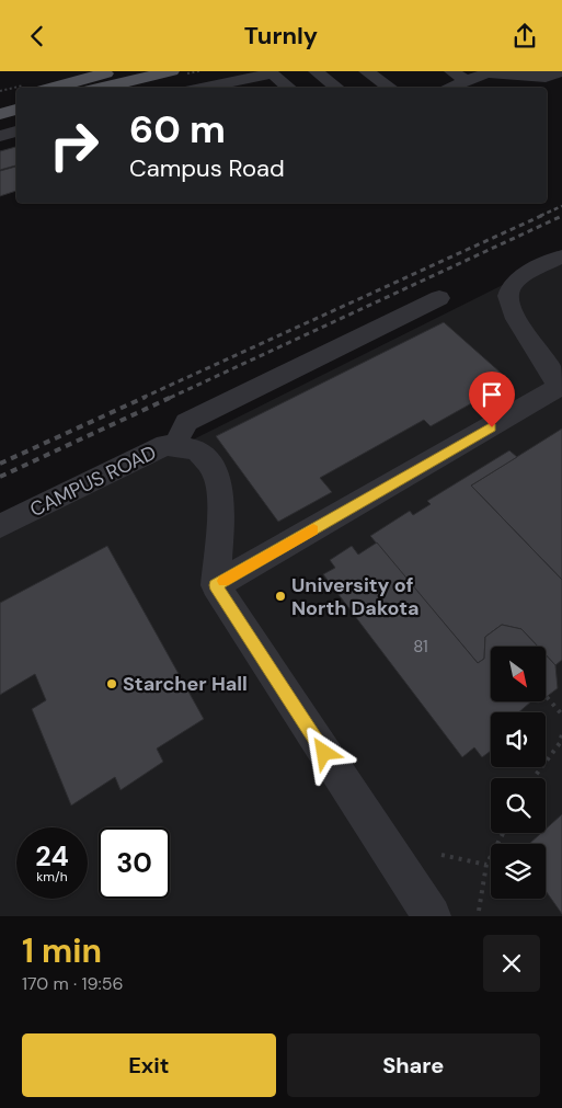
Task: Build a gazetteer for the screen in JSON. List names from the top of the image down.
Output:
{
  "streets": {
    "street": ["CAMPUS ROAD"]
  },
  "places": ["University of North Dakota", "Starcher Hall"],
  "house_numbers": ["81"],
  "north": "bottom right",
  "page": {
    "header": "Turnly",
    "turn": ["60 m", "Campus Road"],
    "speed": "24 km/h",
    "limit": "30",
    "heading": ["1 min", "170 m · 19:56"],
    "buttons": ["Exit", "Share"]
  }
}
